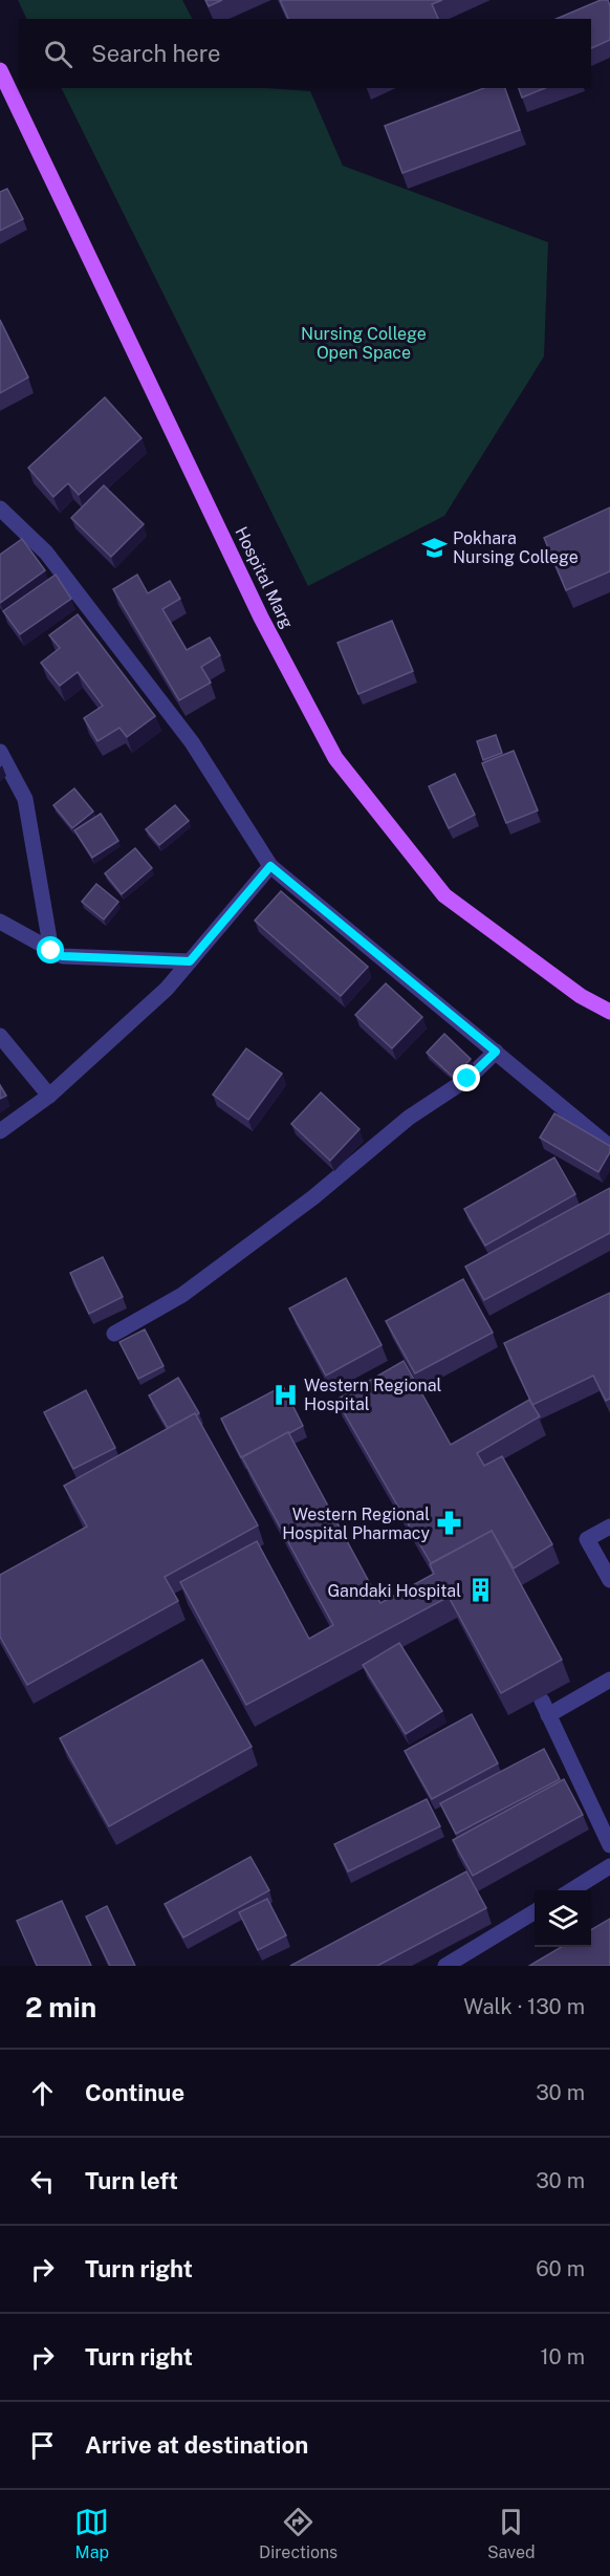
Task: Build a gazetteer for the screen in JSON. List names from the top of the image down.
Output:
{
  "streets": {
    "main road": ["Hospital Marg"]
  },
  "parks": ["Nursing College Open Space"],
  "places": {
    "school or university": ["Pokhara Nursing College"],
    "hospital": ["Western Regional Hospital"],
    "pharmacy": ["Western Regional Hospital Pharmacy"],
    "building": ["Gandaki Hospital"]
  },
  "page": {
    "search": "Search here",
    "heading": ["2 min", "Walk · 130 m"],
    "list": [
      ["Continue", "30 m"],
      ["Turn left", "30 m"],
      ["Turn right", "60 m"],
      ["Turn right", "10 m"],
      "Arrive at destination"
    ],
    "nav": ["Map", "Directions", "Saved"]
  }
}
